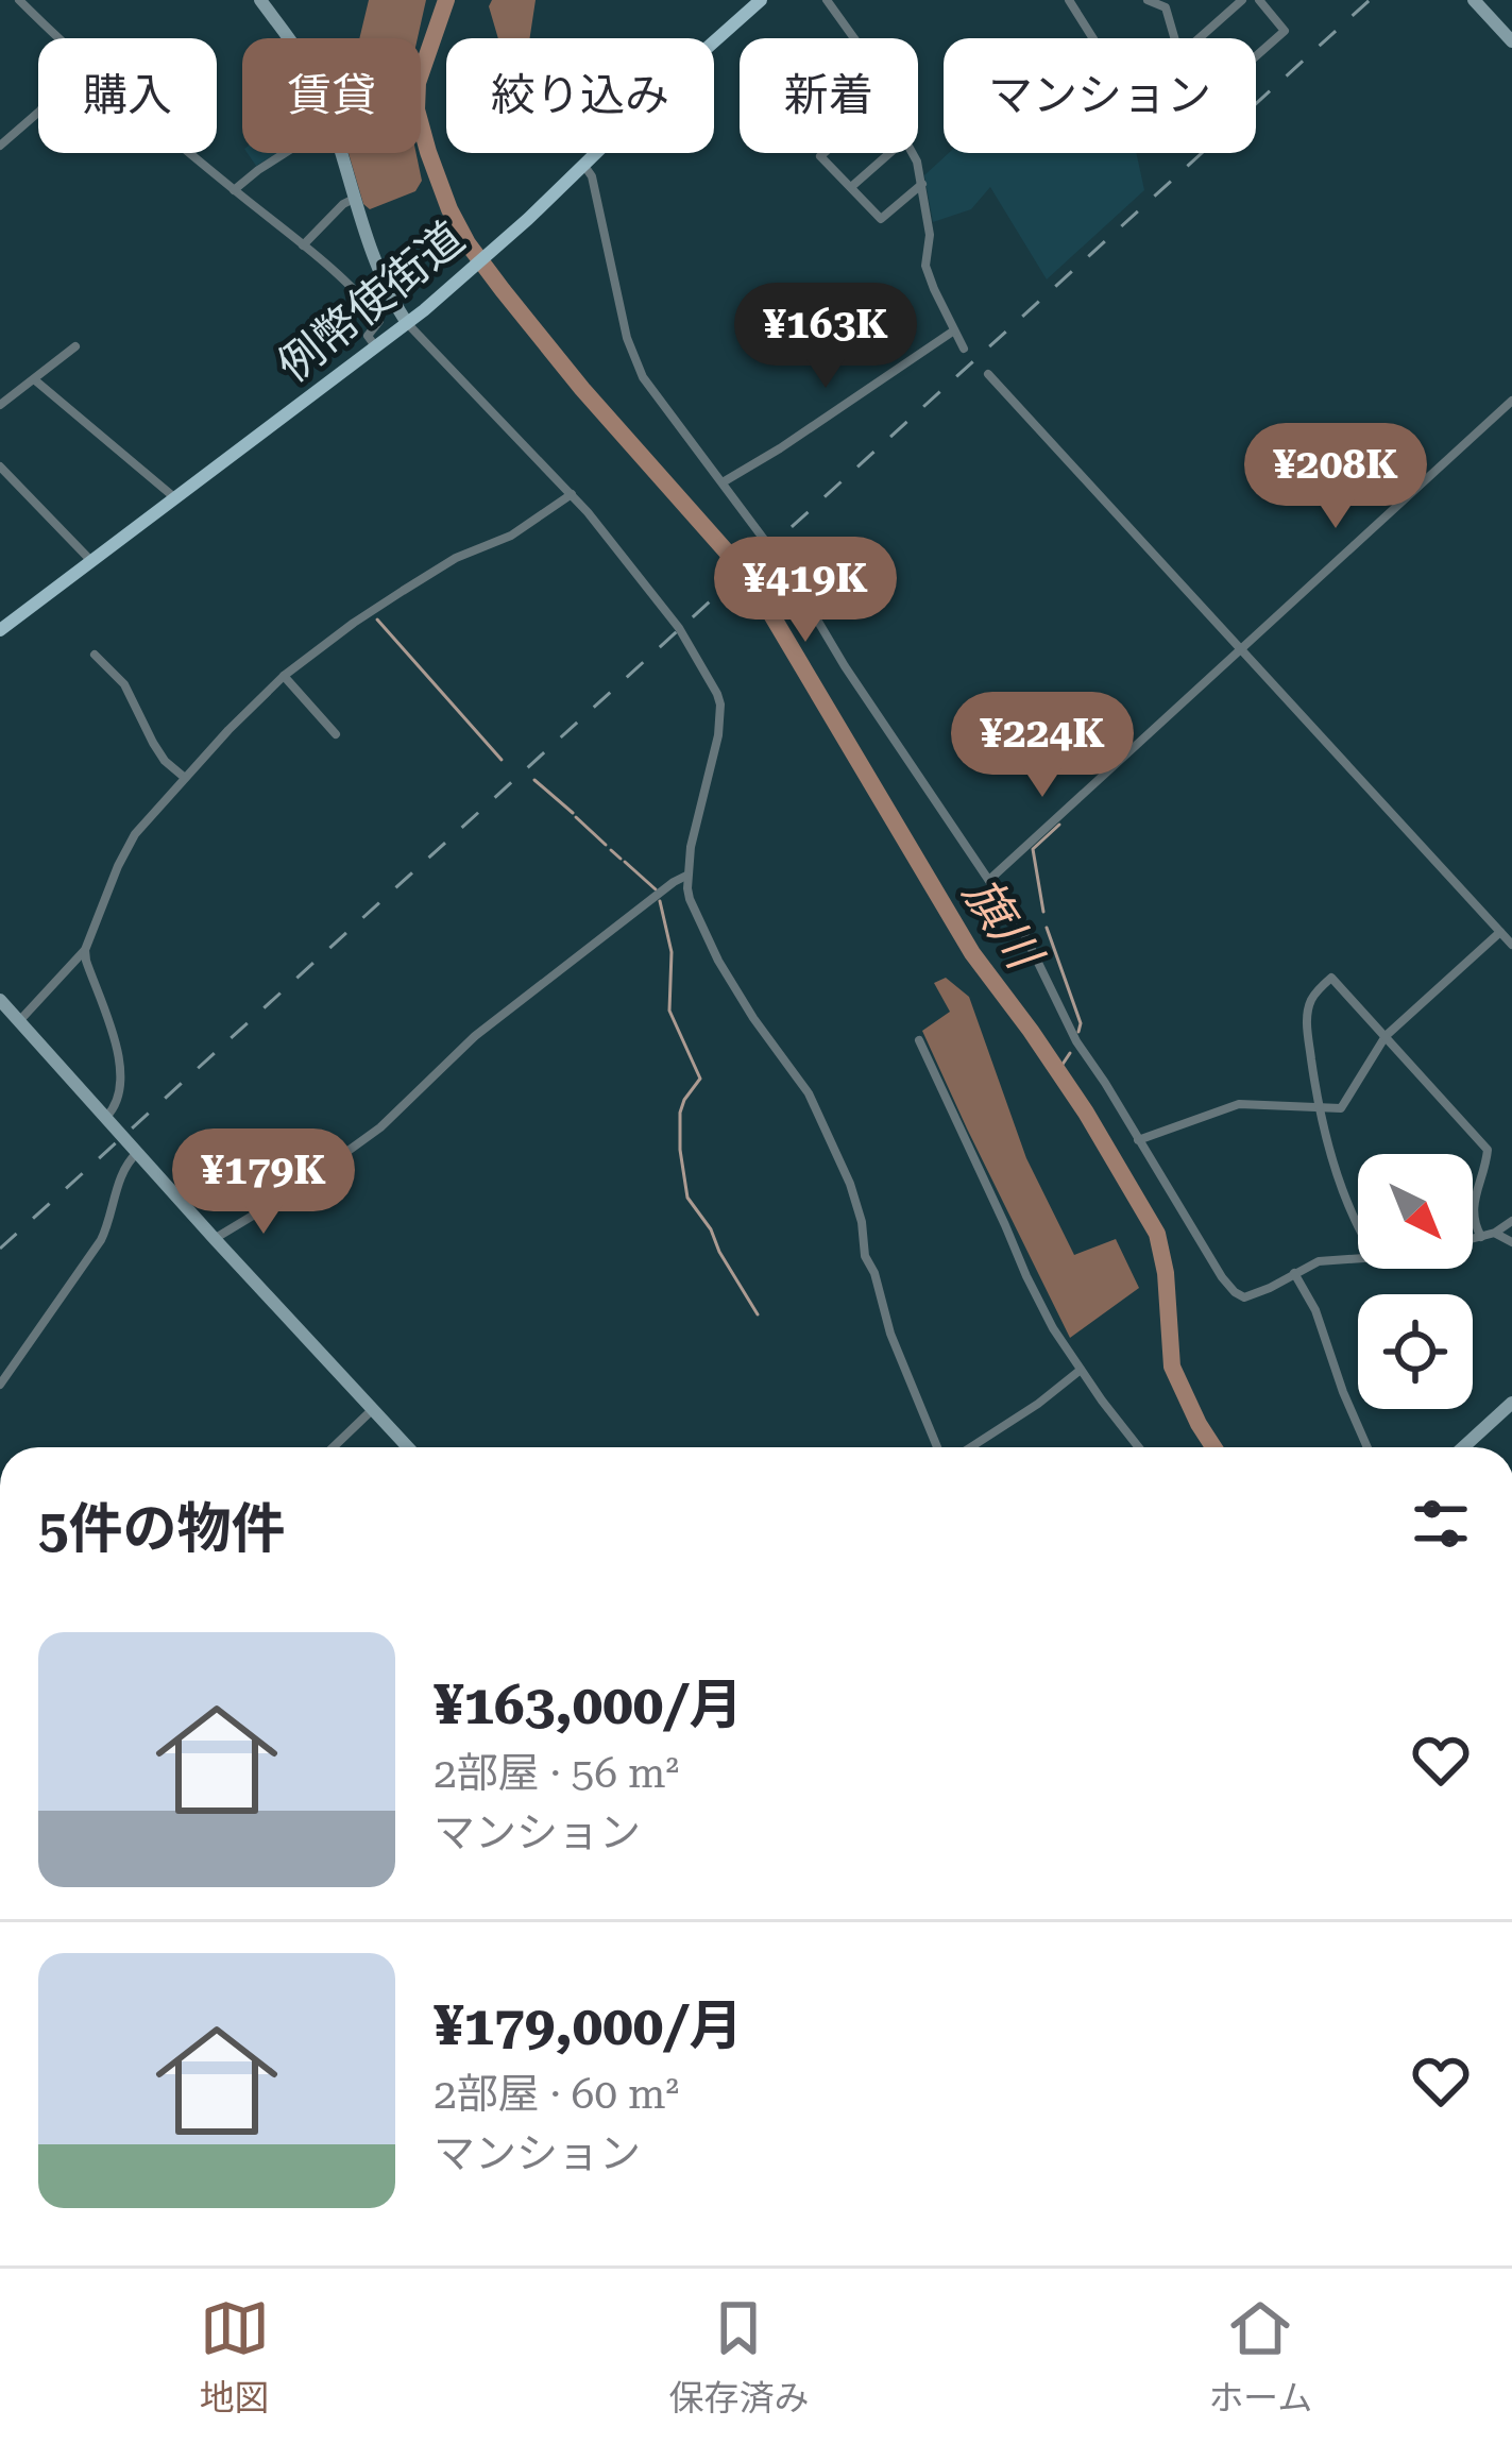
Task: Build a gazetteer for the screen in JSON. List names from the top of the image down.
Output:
{
  "streets": {
    "main road": ["例幣使街道"]
  },
  "water": ["旗川"],
  "north": "bottom right",
  "page": {
    "chip": [
      "購入",
      "賃貸",
      "絞り込み",
      "新着",
      "マンション"
    ],
    "price": [
      "¥163K",
      "¥208K",
      "¥419K",
      "¥224K",
      "¥179K"
    ],
    "heading": "5件の物件",
    "list": [
      {
        "name": "¥163,000/月",
        "note": "2部屋 · 56 m² · マンション"
      },
      {
        "name": "¥179,000/月",
        "note": "2部屋 · 60 m² · マンション"
      }
    ],
    "tabs": ["地図", "保存済み", "ホーム"]
  }
}
